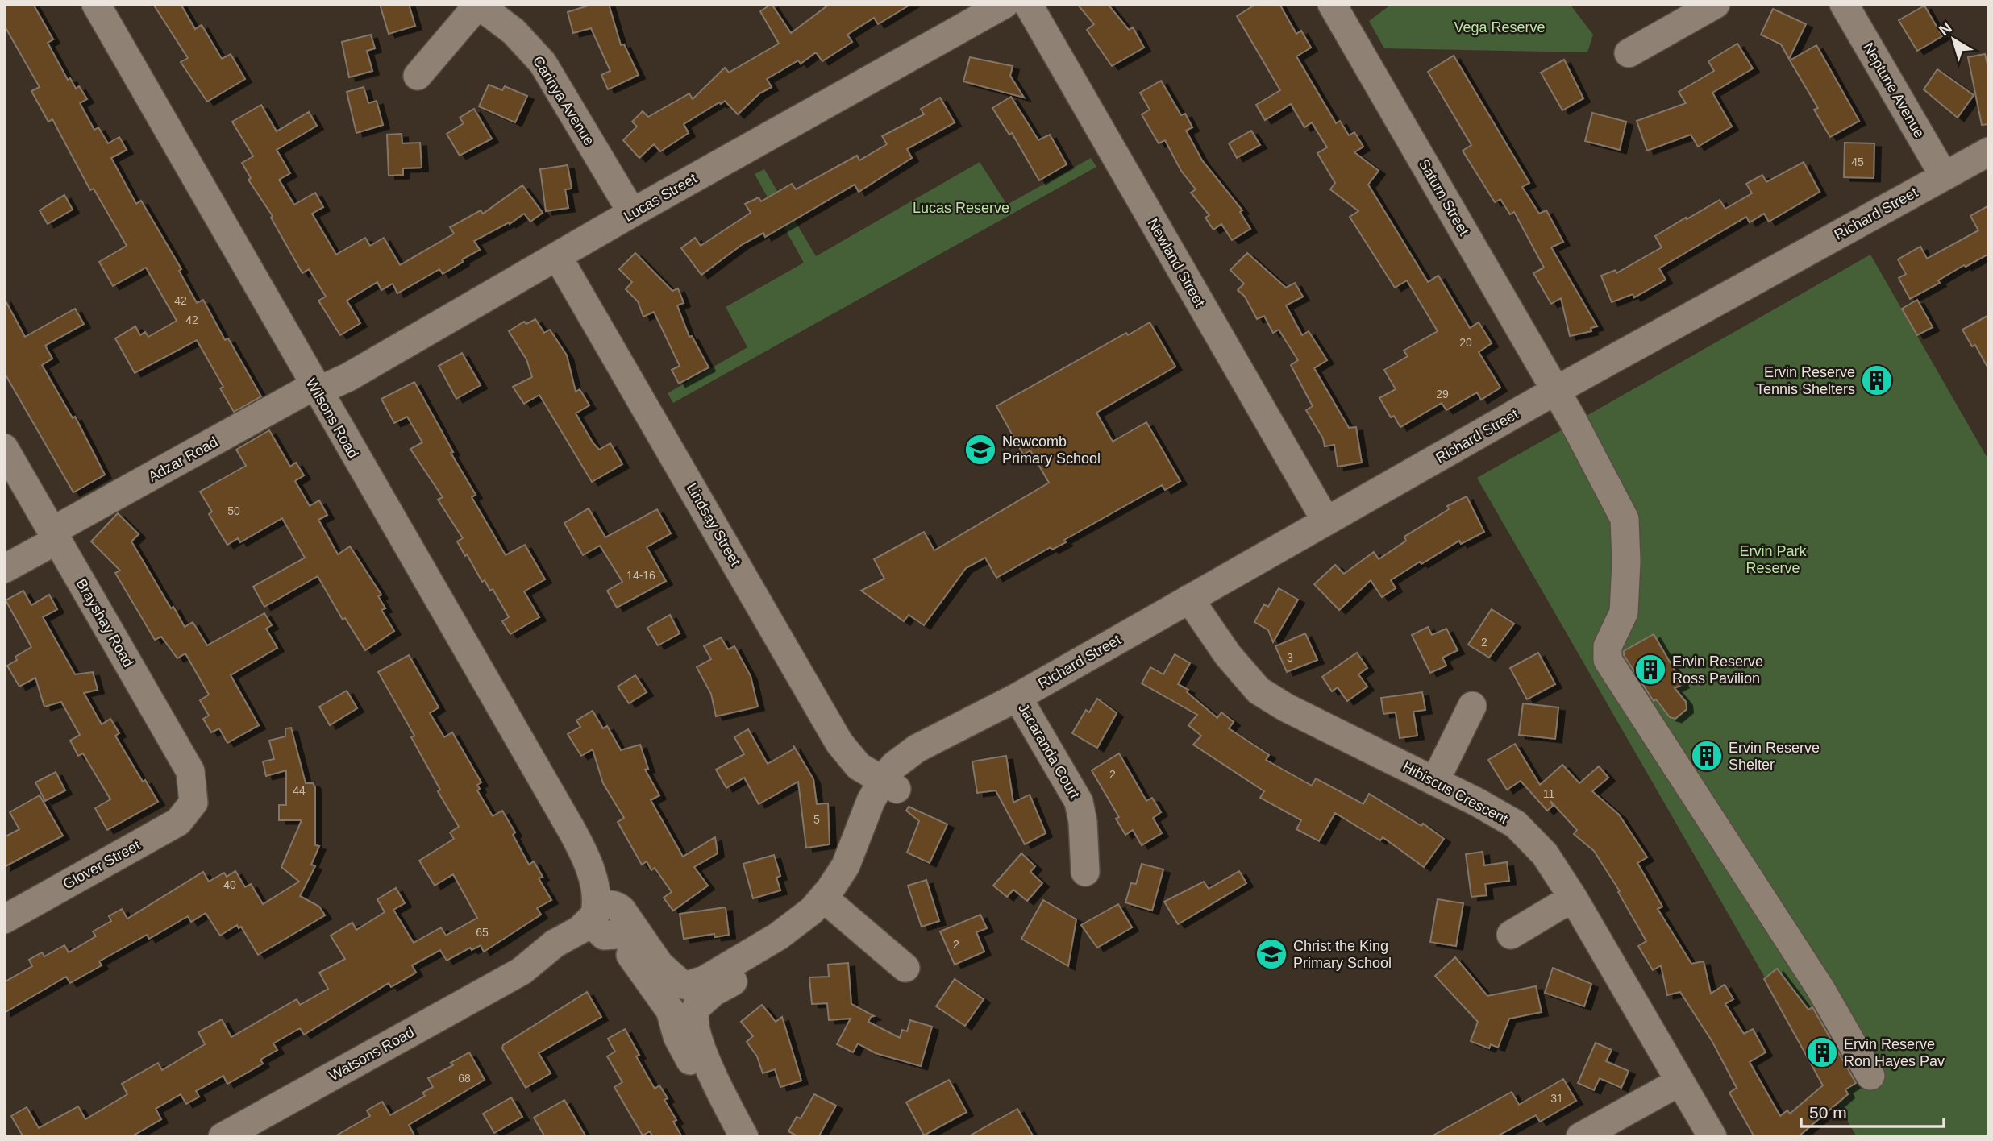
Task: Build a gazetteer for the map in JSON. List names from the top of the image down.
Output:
{
  "streets": {
    "street": [
      "Neptune Avenue",
      "Carinya Avenue",
      "Lucas Street",
      "Saturn Street",
      "Richard Street",
      "Newland Street",
      "Wilsons Road",
      "Adzar Road",
      "Lindsay Street",
      "Brayshay Road",
      "Jacaranda Court",
      "Hibiscus Crescent",
      "Glover Street",
      "Watsons Road"
    ]
  },
  "crossings": [
    ["Neptune Avenue", "Richard Street"],
    ["Carinya Avenue", "Lucas Street"],
    ["Lucas Street", "Wilsons Road"],
    ["Lucas Street", "Adzar Road"],
    ["Lucas Street", "Lindsay Street"],
    ["Saturn Street", "Richard Street"],
    ["Richard Street", "Newland Street"],
    ["Richard Street", "Wilsons Road"],
    ["Richard Street", "Lindsay Street"],
    ["Richard Street", "Jacaranda Court"],
    ["Richard Street", "Hibiscus Crescent"],
    ["Wilsons Road", "Adzar Road"],
    ["Wilsons Road", "Watsons Road"],
    ["Adzar Road", "Brayshay Road"],
    ["Brayshay Road", "Glover Street"]
  ],
  "parks": ["Vega Reserve", "Lucas Reserve", "Ervin Park Reserve"],
  "places": {
    "building": [
      "Ervin Reserve Tennis Shelters",
      "Ervin Reserve Ross Pavilion",
      "Ervin Reserve Shelter",
      "Ervin Reserve Ron Hayes Pav"
    ],
    "school or university": ["Newcomb Primary School", "Christ the King Primary School"]
  },
  "house_numbers": [
    "45",
    "42",
    "42",
    "20",
    "29",
    "50",
    "14-16",
    "2",
    "3",
    "2",
    "44",
    "11",
    "5",
    "40",
    "65",
    "2",
    "68",
    "31"
  ],
  "scale_bar": "50 m",
  "north": "top left"
}
